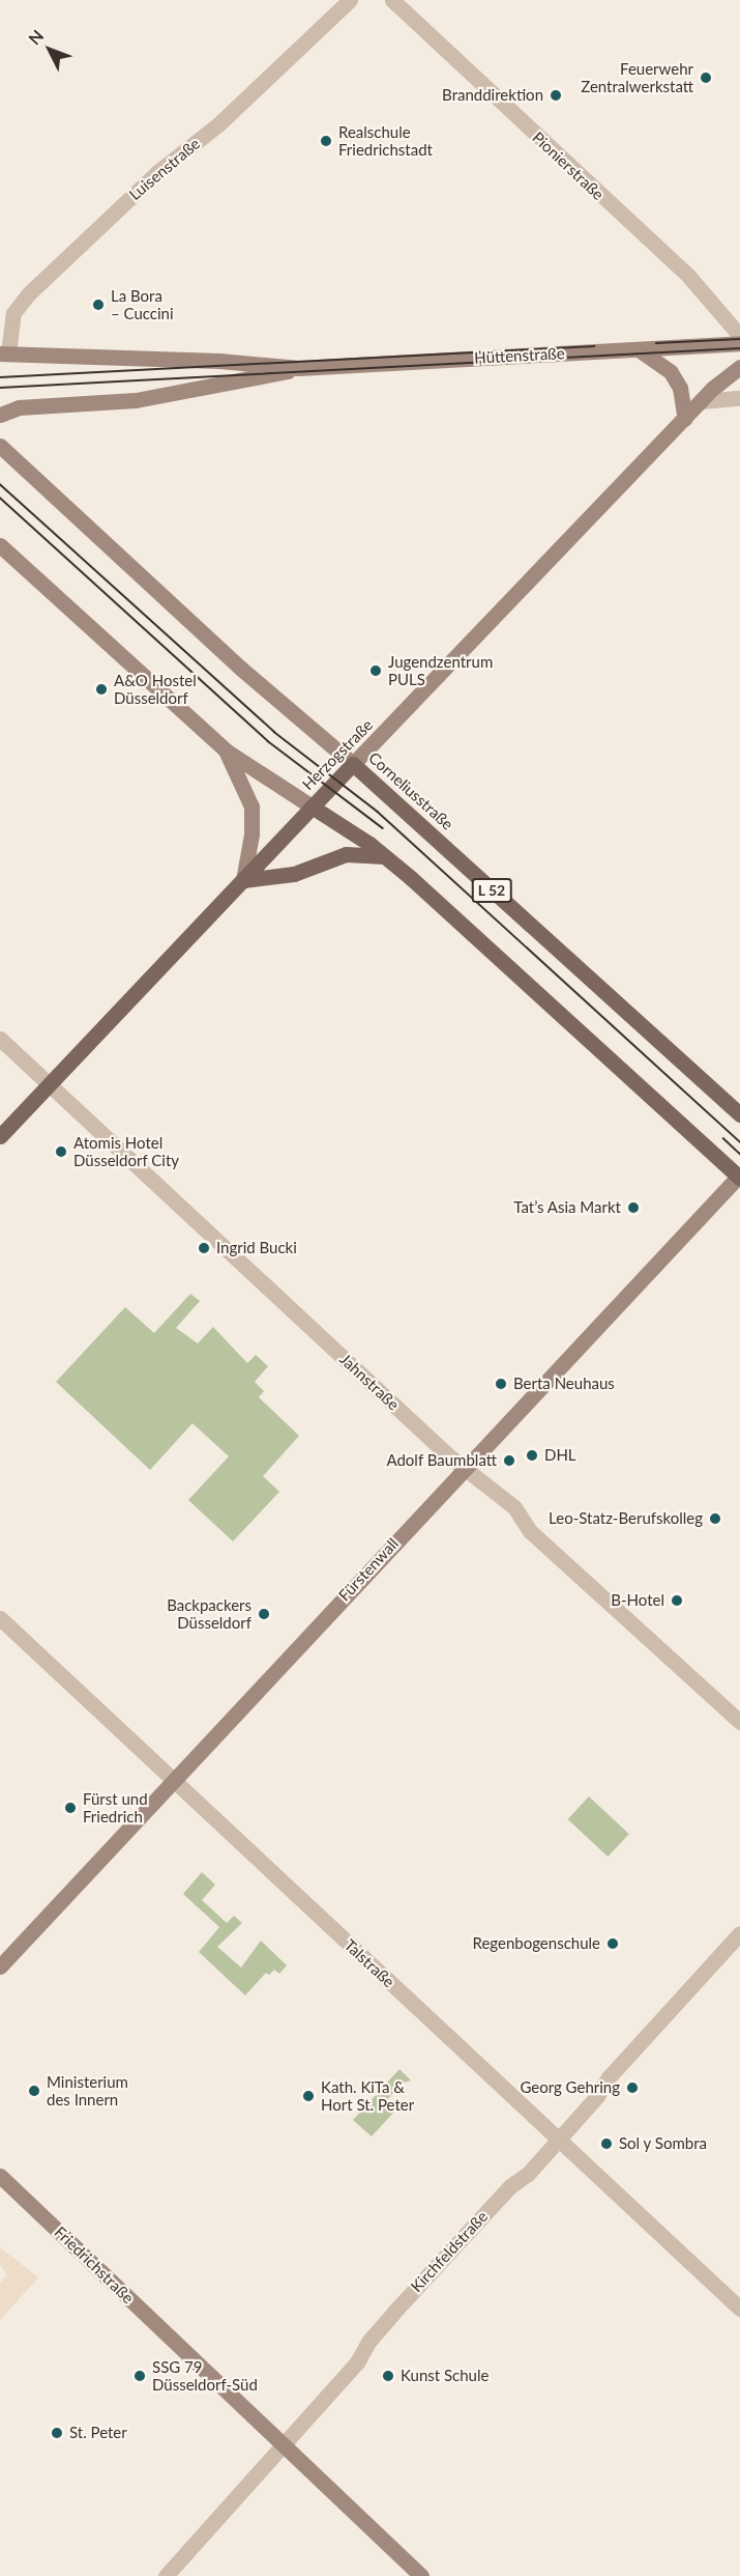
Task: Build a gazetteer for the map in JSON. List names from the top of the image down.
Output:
{
  "streets": {
    "main road": [
      "Hüttenstraße",
      "Herzogstraße",
      "Corneliusstraße",
      "L 52",
      "Fürstenwall",
      "Friedrichstraße"
    ],
    "street": [
      "Pionierstraße",
      "Luisenstraße",
      "Jahnstraße",
      "Talstraße",
      "Kirchfeldstraße"
    ]
  },
  "crossings": [
    ["Luisenstraße", "Hüttenstraße"],
    ["Herzogstraße", "Corneliusstraße"],
    ["Herzogstraße", "L 52"],
    ["Herzogstraße", "Jahnstraße"],
    ["L 52", "Fürstenwall"],
    ["Jahnstraße", "Fürstenwall"],
    ["Fürstenwall", "Talstraße"],
    ["Talstraße", "Kirchfeldstraße"],
    ["Kirchfeldstraße", "Friedrichstraße"]
  ],
  "places": [
    "Feuerwehr Zentralwerkstatt",
    "Branddirektion",
    "Realschule Friedrichstadt",
    "La Bora – Cuccini",
    "Jugendzentrum PULS",
    "A&O Hostel Düsseldorf",
    "Atomis Hotel Düsseldorf City",
    "Tat’s Asia Markt",
    "Ingrid Bucki",
    "Berta Neuhaus",
    "DHL",
    "Adolf Baumblatt",
    "Leo-Statz-Berufskolleg",
    "B-Hotel",
    "Backpackers Düsseldorf",
    "Fürst und Friedrich",
    "Regenbogenschule",
    "Georg Gehring",
    "Ministerium des Innern",
    "Kath. KiTa & Hort St. Peter",
    "Sol y Sombra",
    "SSG 79 Düsseldorf-Süd",
    "Kunst Schule",
    "St. Peter"
  ],
  "north": "top left"
}
